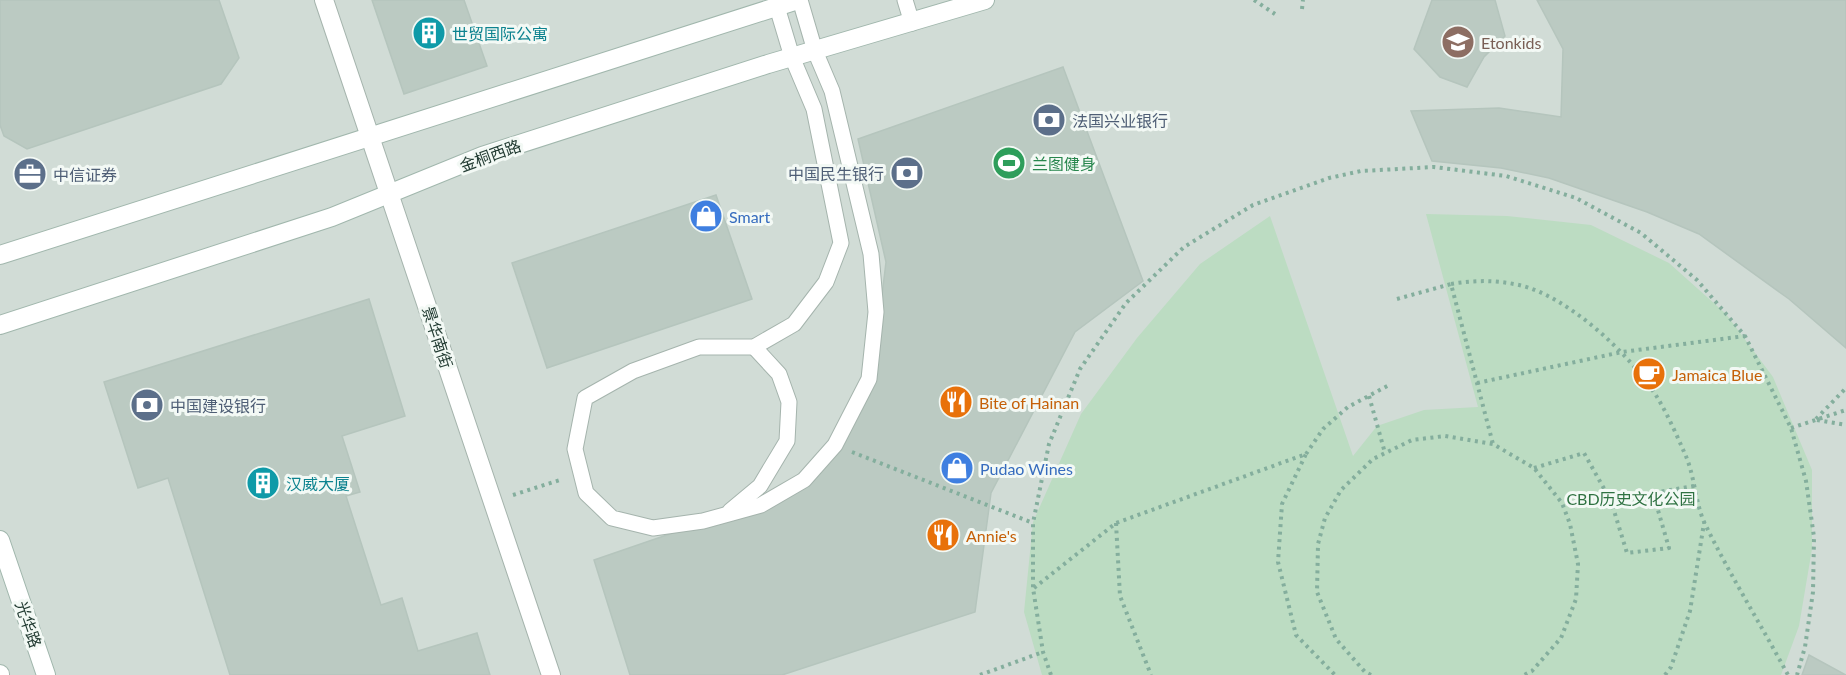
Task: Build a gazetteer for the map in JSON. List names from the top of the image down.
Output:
{
  "streets": {
    "main road": ["金桐西路", "景华南街", "光华路"]
  },
  "crossings": [
    ["金桐西路", "景华南街"]
  ],
  "parks": ["CBD历史文化公园"],
  "places": {
    "building": ["世贸国际公寓", "汉威大厦"],
    "school or university": ["Etonkids"],
    "bank": ["法国兴业银行", "中国民生银行", "中国建设银行"],
    "sports": ["兰图健身"],
    "office": ["中信证券"],
    "shop": ["Smart", "Pudao Wines"],
    "cafe": ["Jamaica Blue"],
    "restaurant": ["Bite of Hainan", "Annie's"]
  }
}
